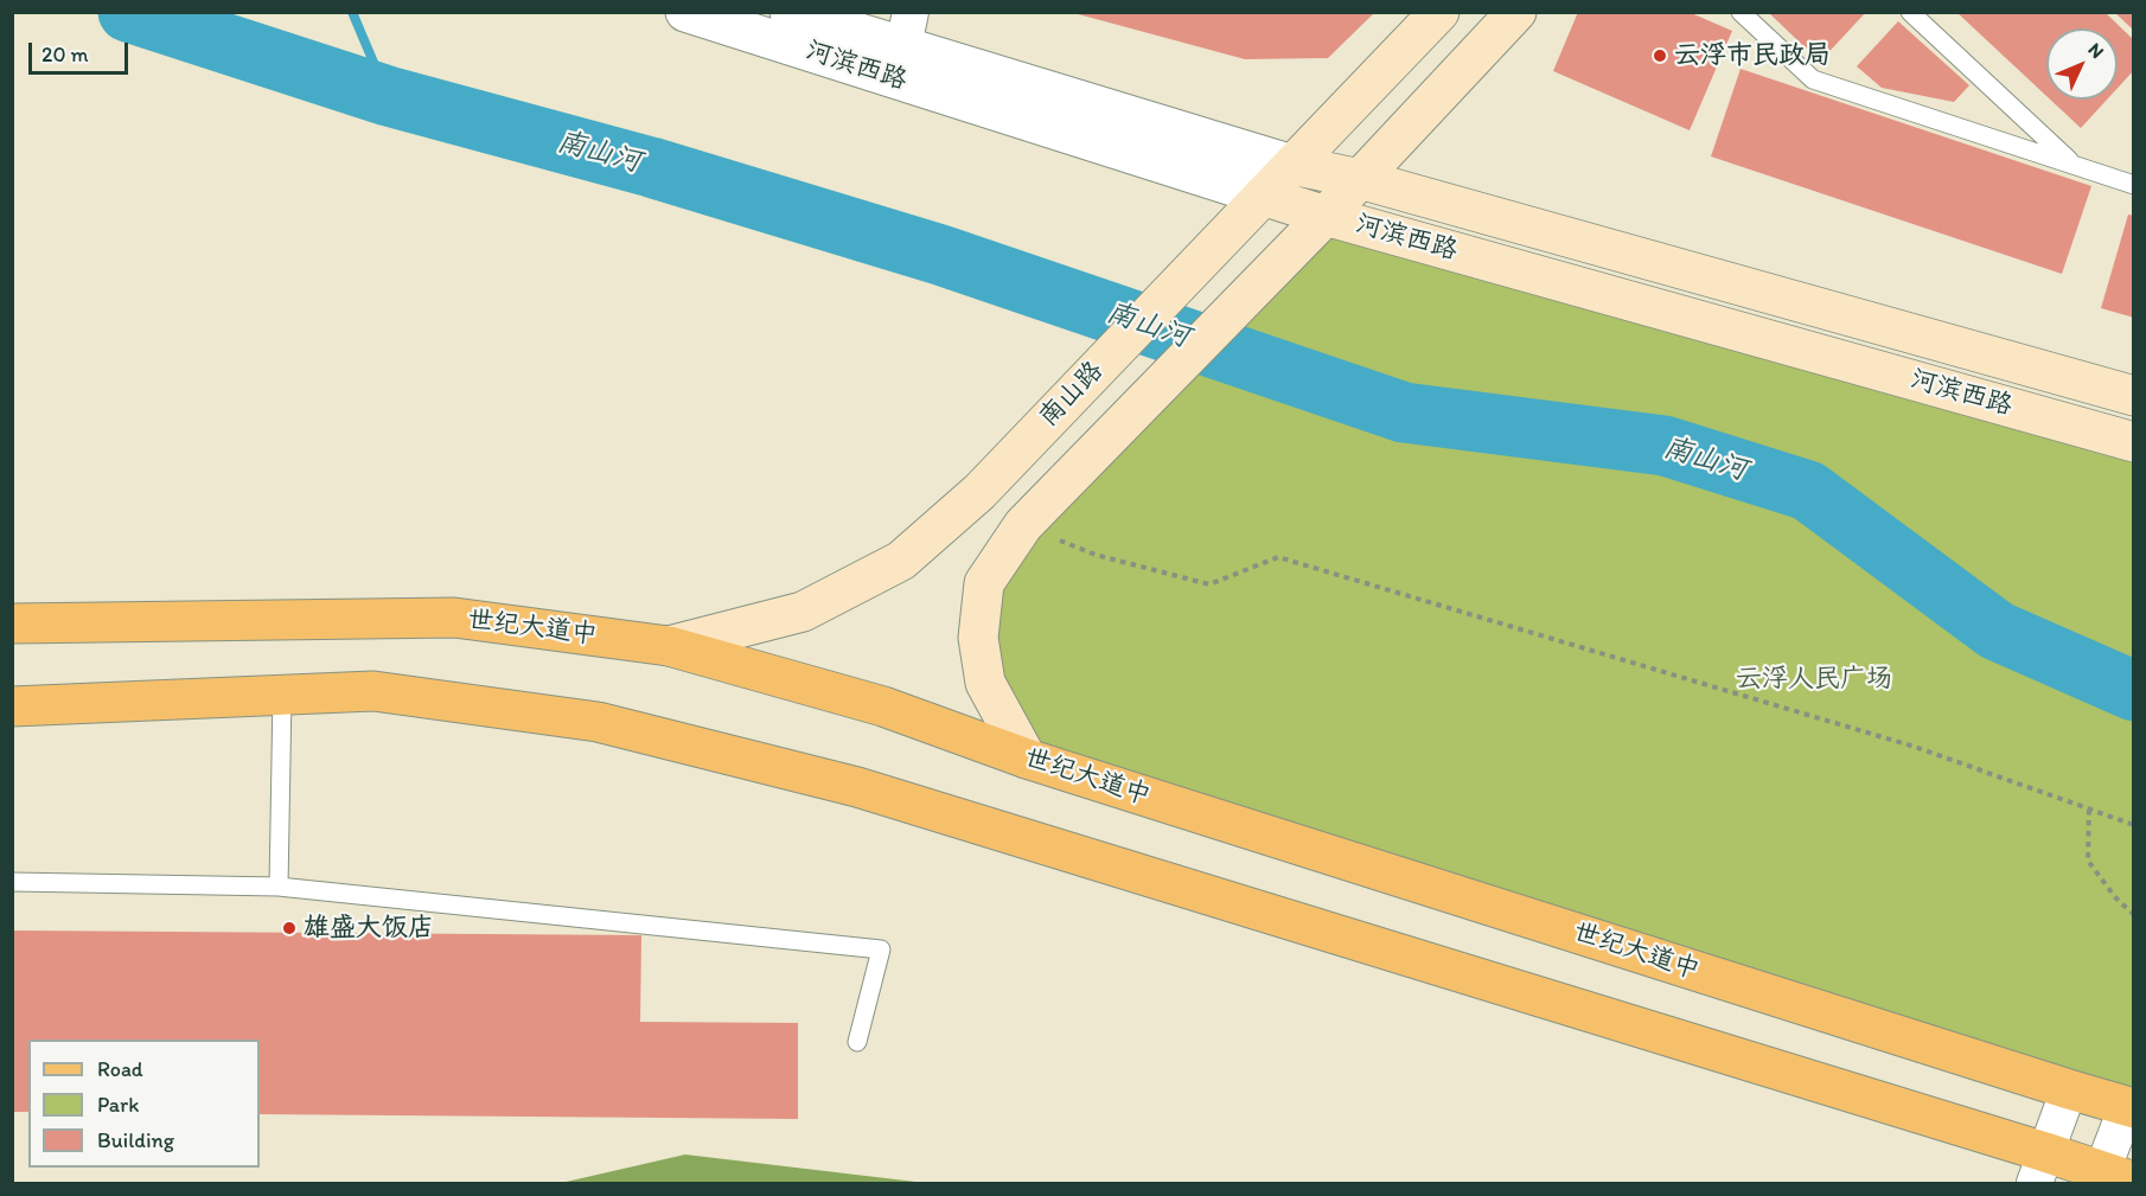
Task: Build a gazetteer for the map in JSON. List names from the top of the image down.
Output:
{
  "streets": {
    "main road": ["河滨西路", "南山路", "世纪大道中"]
  },
  "crossings": [
    ["河滨西路", "南山路"],
    ["南山路", "世纪大道中"]
  ],
  "water": ["南山河"],
  "parks": ["云浮人民广场"],
  "places": ["云浮市民政局", "雄盛大饭店"],
  "legend": ["Road", "Park", "Building"],
  "scale_bar": "20 m",
  "north": "top right"
}
